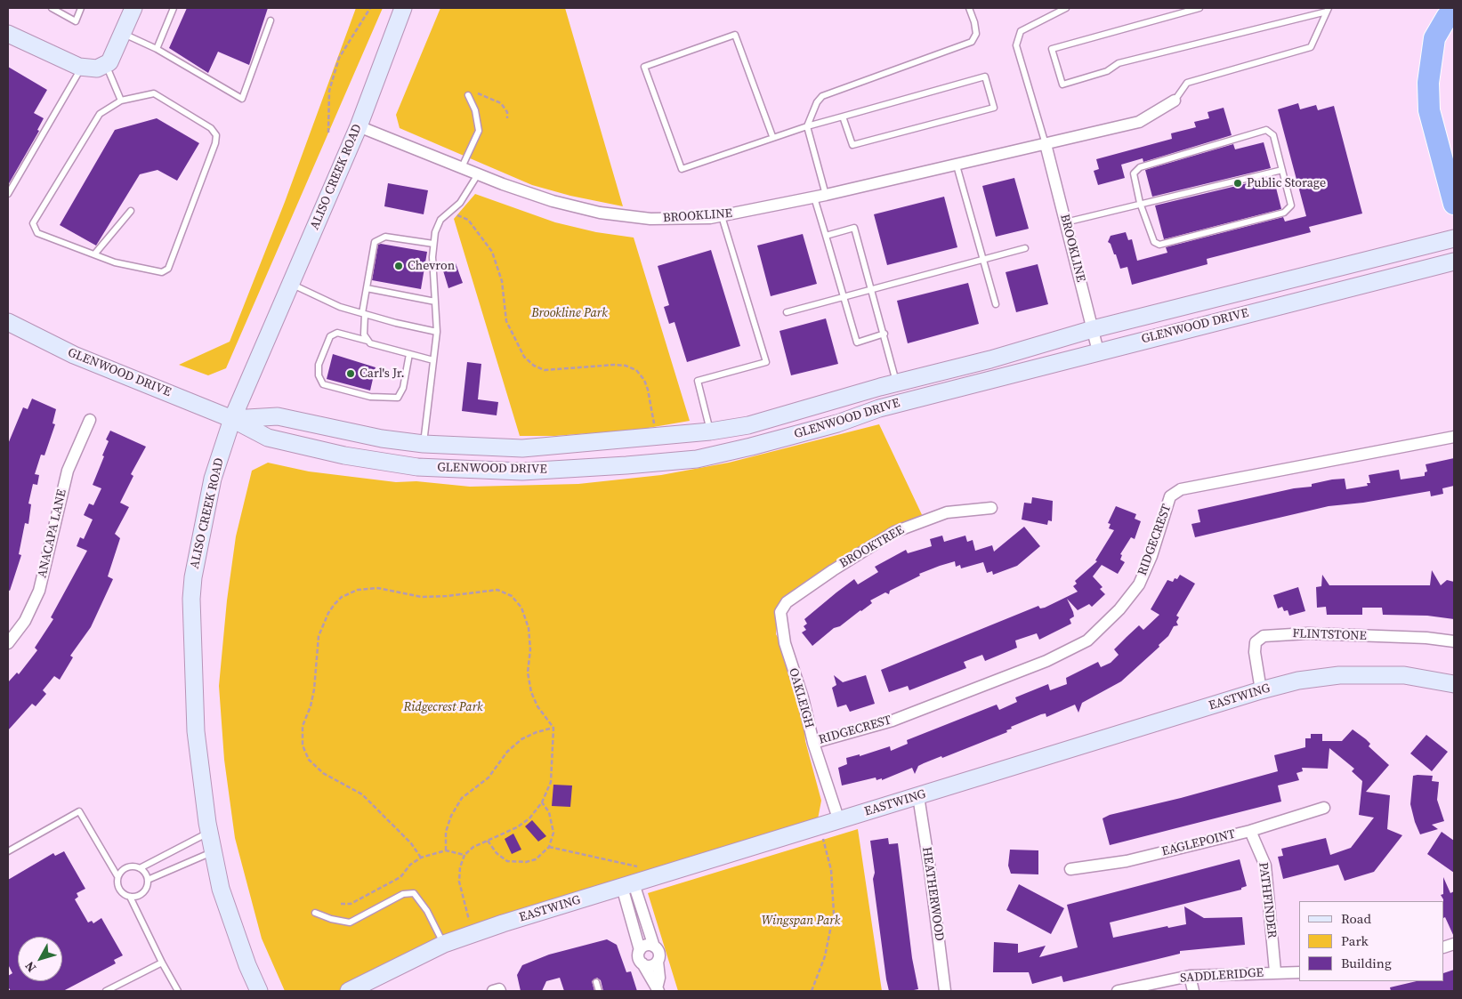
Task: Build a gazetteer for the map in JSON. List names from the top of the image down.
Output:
{
  "streets": {
    "main road": ["ALISO CREEK ROAD", "GLENWOOD DRIVE", "EASTWING"],
    "street": [
      "BROOKLINE",
      "ANACAPA LANE",
      "RIDGECREST",
      "BROOKTREE",
      "FLINTSTONE",
      "OAKLEIGH",
      "EAGLEPOINT",
      "HEATHERWOOD",
      "PATHFINDER",
      "SADDLERIDGE"
    ]
  },
  "crossings": [
    ["ALISO CREEK ROAD", "BROOKLINE"],
    ["ALISO CREEK ROAD", "GLENWOOD DRIVE"],
    ["BROOKLINE", "GLENWOOD DRIVE"],
    ["RIDGECREST", "OAKLEIGH"],
    ["BROOKTREE", "OAKLEIGH"],
    ["FLINTSTONE", "EASTWING"],
    ["EASTWING", "OAKLEIGH"],
    ["EASTWING", "HEATHERWOOD"],
    ["EAGLEPOINT", "PATHFINDER"],
    ["PATHFINDER", "SADDLERIDGE"]
  ],
  "parks": ["Brookline Park", "Ridgecrest Park", "Wingspan Park"],
  "places": ["Public Storage", "Chevron", "Carl's Jr."],
  "legend": ["Road", "Park", "Building"],
  "north": "bottom left"
}
